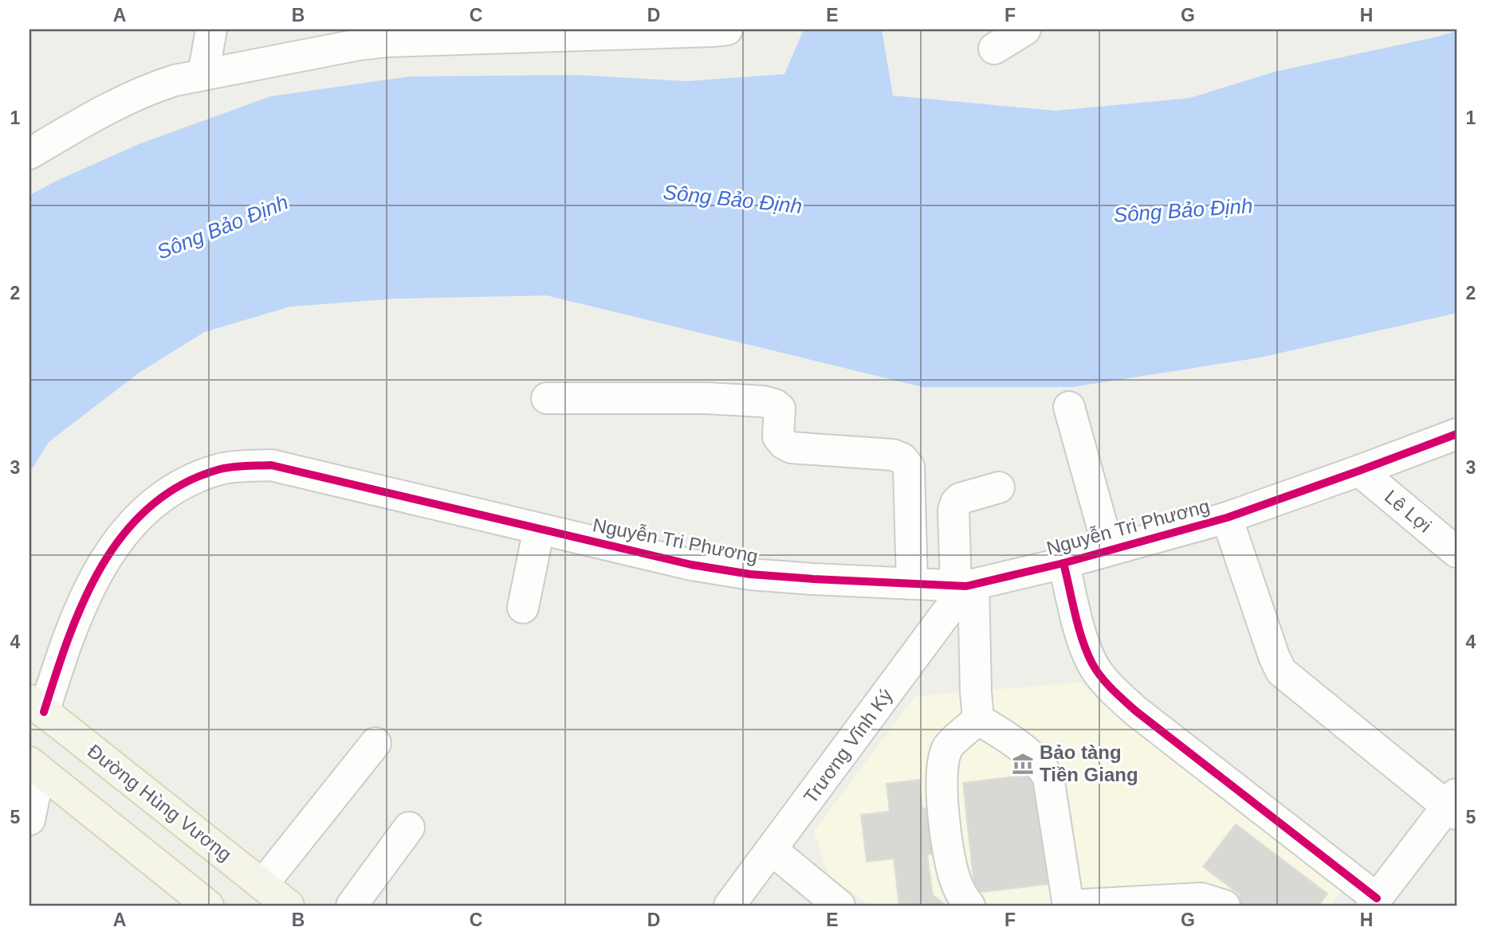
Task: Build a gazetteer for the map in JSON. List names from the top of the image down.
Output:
{
  "streets": {
    "main road": ["Đường Hùng Vương"],
    "street": ["Lê Lợi", "Nguyễn Tri Phương", "Trương Vĩnh Ký"]
  },
  "crossings": [
    ["Lê Lợi", "Nguyễn Tri Phương"],
    ["Nguyễn Tri Phương", "Trương Vĩnh Ký"],
    ["Nguyễn Tri Phương", "Đường Hùng Vương"]
  ],
  "water": ["Sông Bảo Định"],
  "places": {
    "museum": ["Bảo tàng Tiền Giang"]
  },
  "grid": {
    "columns": [
      "A",
      "B",
      "C",
      "D",
      "E",
      "F",
      "G",
      "H"
    ],
    "rows": [
      "1",
      "2",
      "3",
      "4",
      "5"
    ]
  }
}
